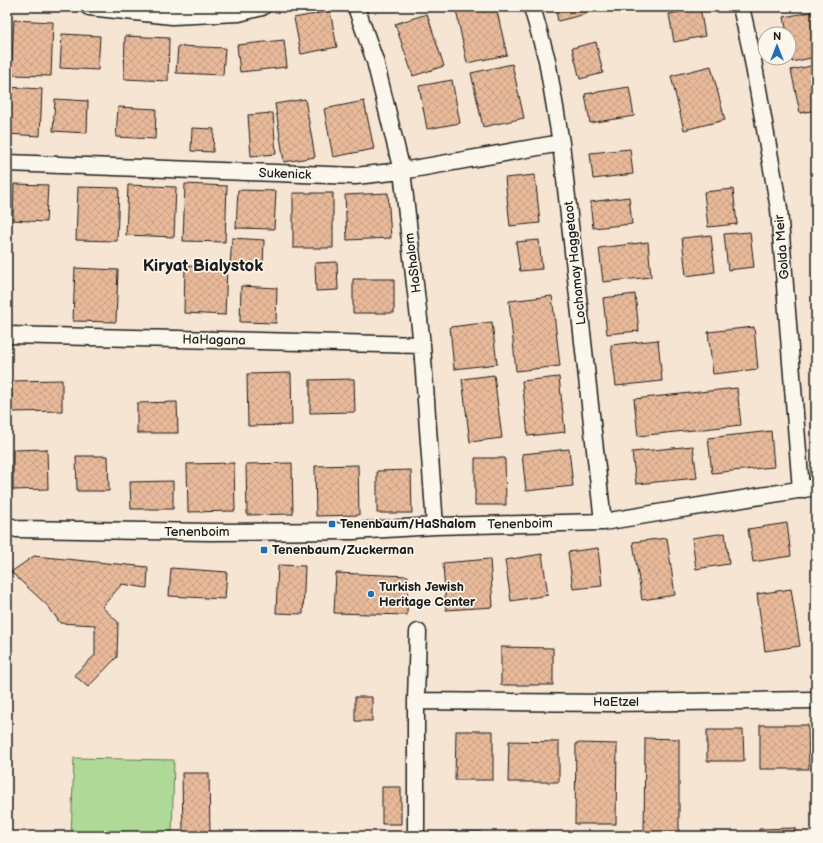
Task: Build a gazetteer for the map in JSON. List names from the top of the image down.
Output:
{
  "streets": {
    "street": [
      "Sukenick",
      "Golda Meir",
      "HaShalom",
      "Lochamay Haggetaot",
      "HaHagana",
      "Tenenboim",
      "HaEtzel"
    ]
  },
  "crossings": [
    ["Sukenick", "HaShalom"],
    ["Sukenick", "Lochamay Haggetaot"],
    ["Golda Meir", "Tenenboim"],
    ["HaShalom", "HaHagana"],
    ["HaShalom", "Tenenboim"],
    ["Lochamay Haggetaot", "Tenenboim"]
  ],
  "districts": ["Kiryat Bialystok"],
  "places": {
    "transit": ["Tenenbaum/HaShalom", "Tenenbaum/Zuckerman"],
    "other": ["Turkish Jewish Heritage Center"]
  },
  "north": "top"
}
